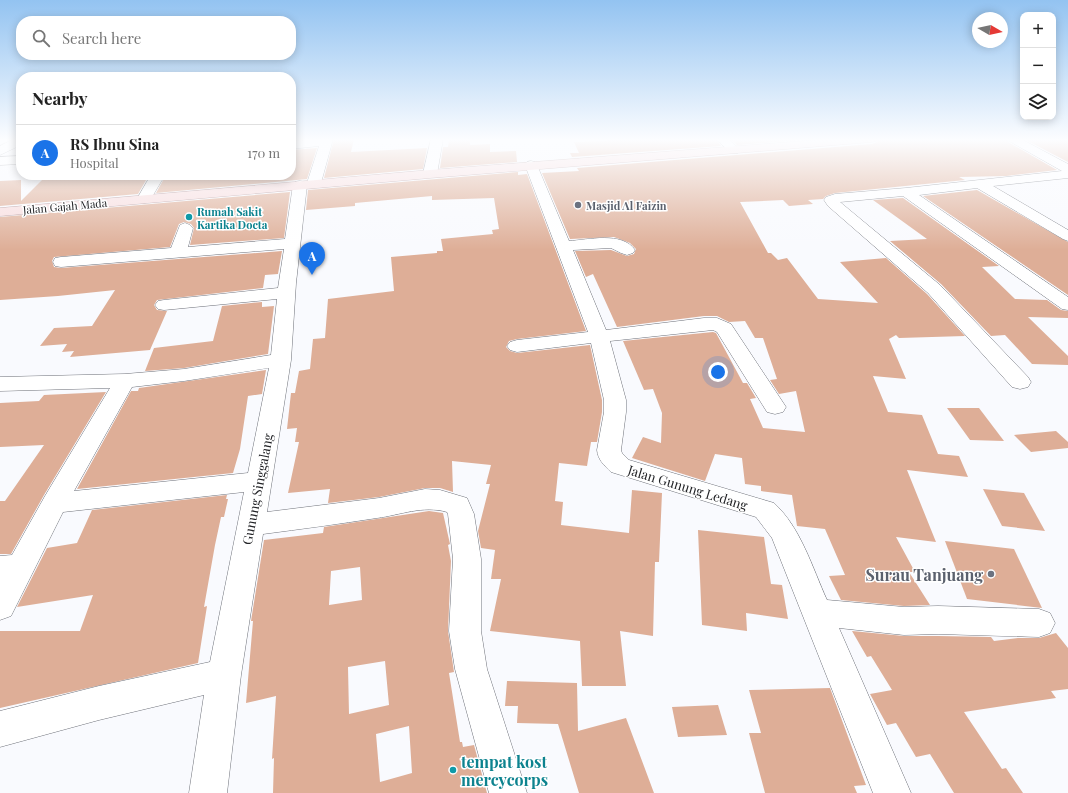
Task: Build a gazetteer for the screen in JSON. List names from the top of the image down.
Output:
{
  "streets": {
    "main road": ["Jalan Gajah Mada"],
    "street": ["Jalan Gunung Ledang", "Gunung Singgalang"]
  },
  "crossings": [
    ["Jalan Gajah Mada", "Gunung Singgalang"]
  ],
  "places": [
    "Masjid Al Faizin",
    "Rumah Sakit Kartika Docta",
    "Surau Tanjuang",
    "tempat kost mercycorps"
  ],
  "north": "right",
  "page": {
    "map_buttons": ["+", "−"],
    "search": "Search here",
    "heading": "Nearby",
    "list": [
      {
        "mark": "A",
        "name": "RS Ibnu Sina",
        "note": "Hospital",
        "value": "170 m"
      }
    ],
    "pins": "A"
  }
}
